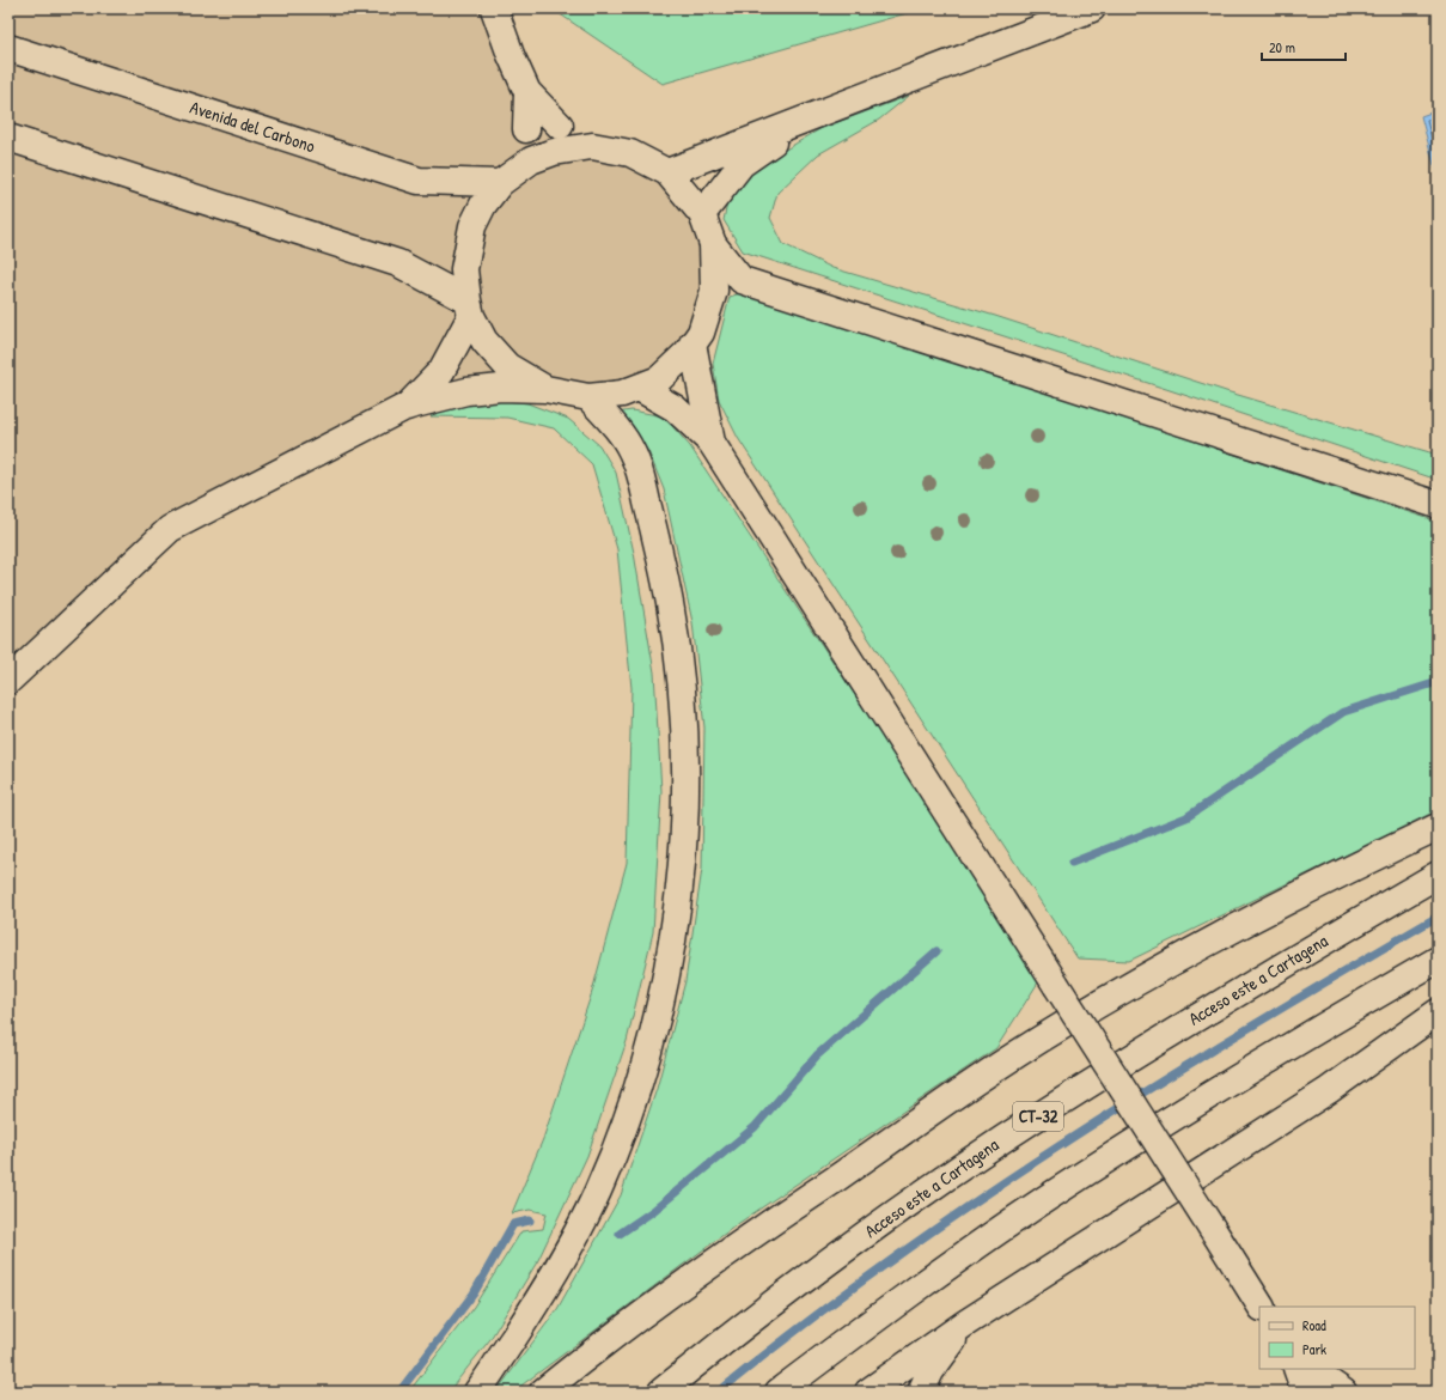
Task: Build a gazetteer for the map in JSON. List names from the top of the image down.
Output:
{
  "streets": {
    "main road": ["Avenida del Carbono", "Acceso este a Cartagena", "CT-32"]
  },
  "legend": ["Road", "Park"],
  "scale_bar": "20 m"
}
